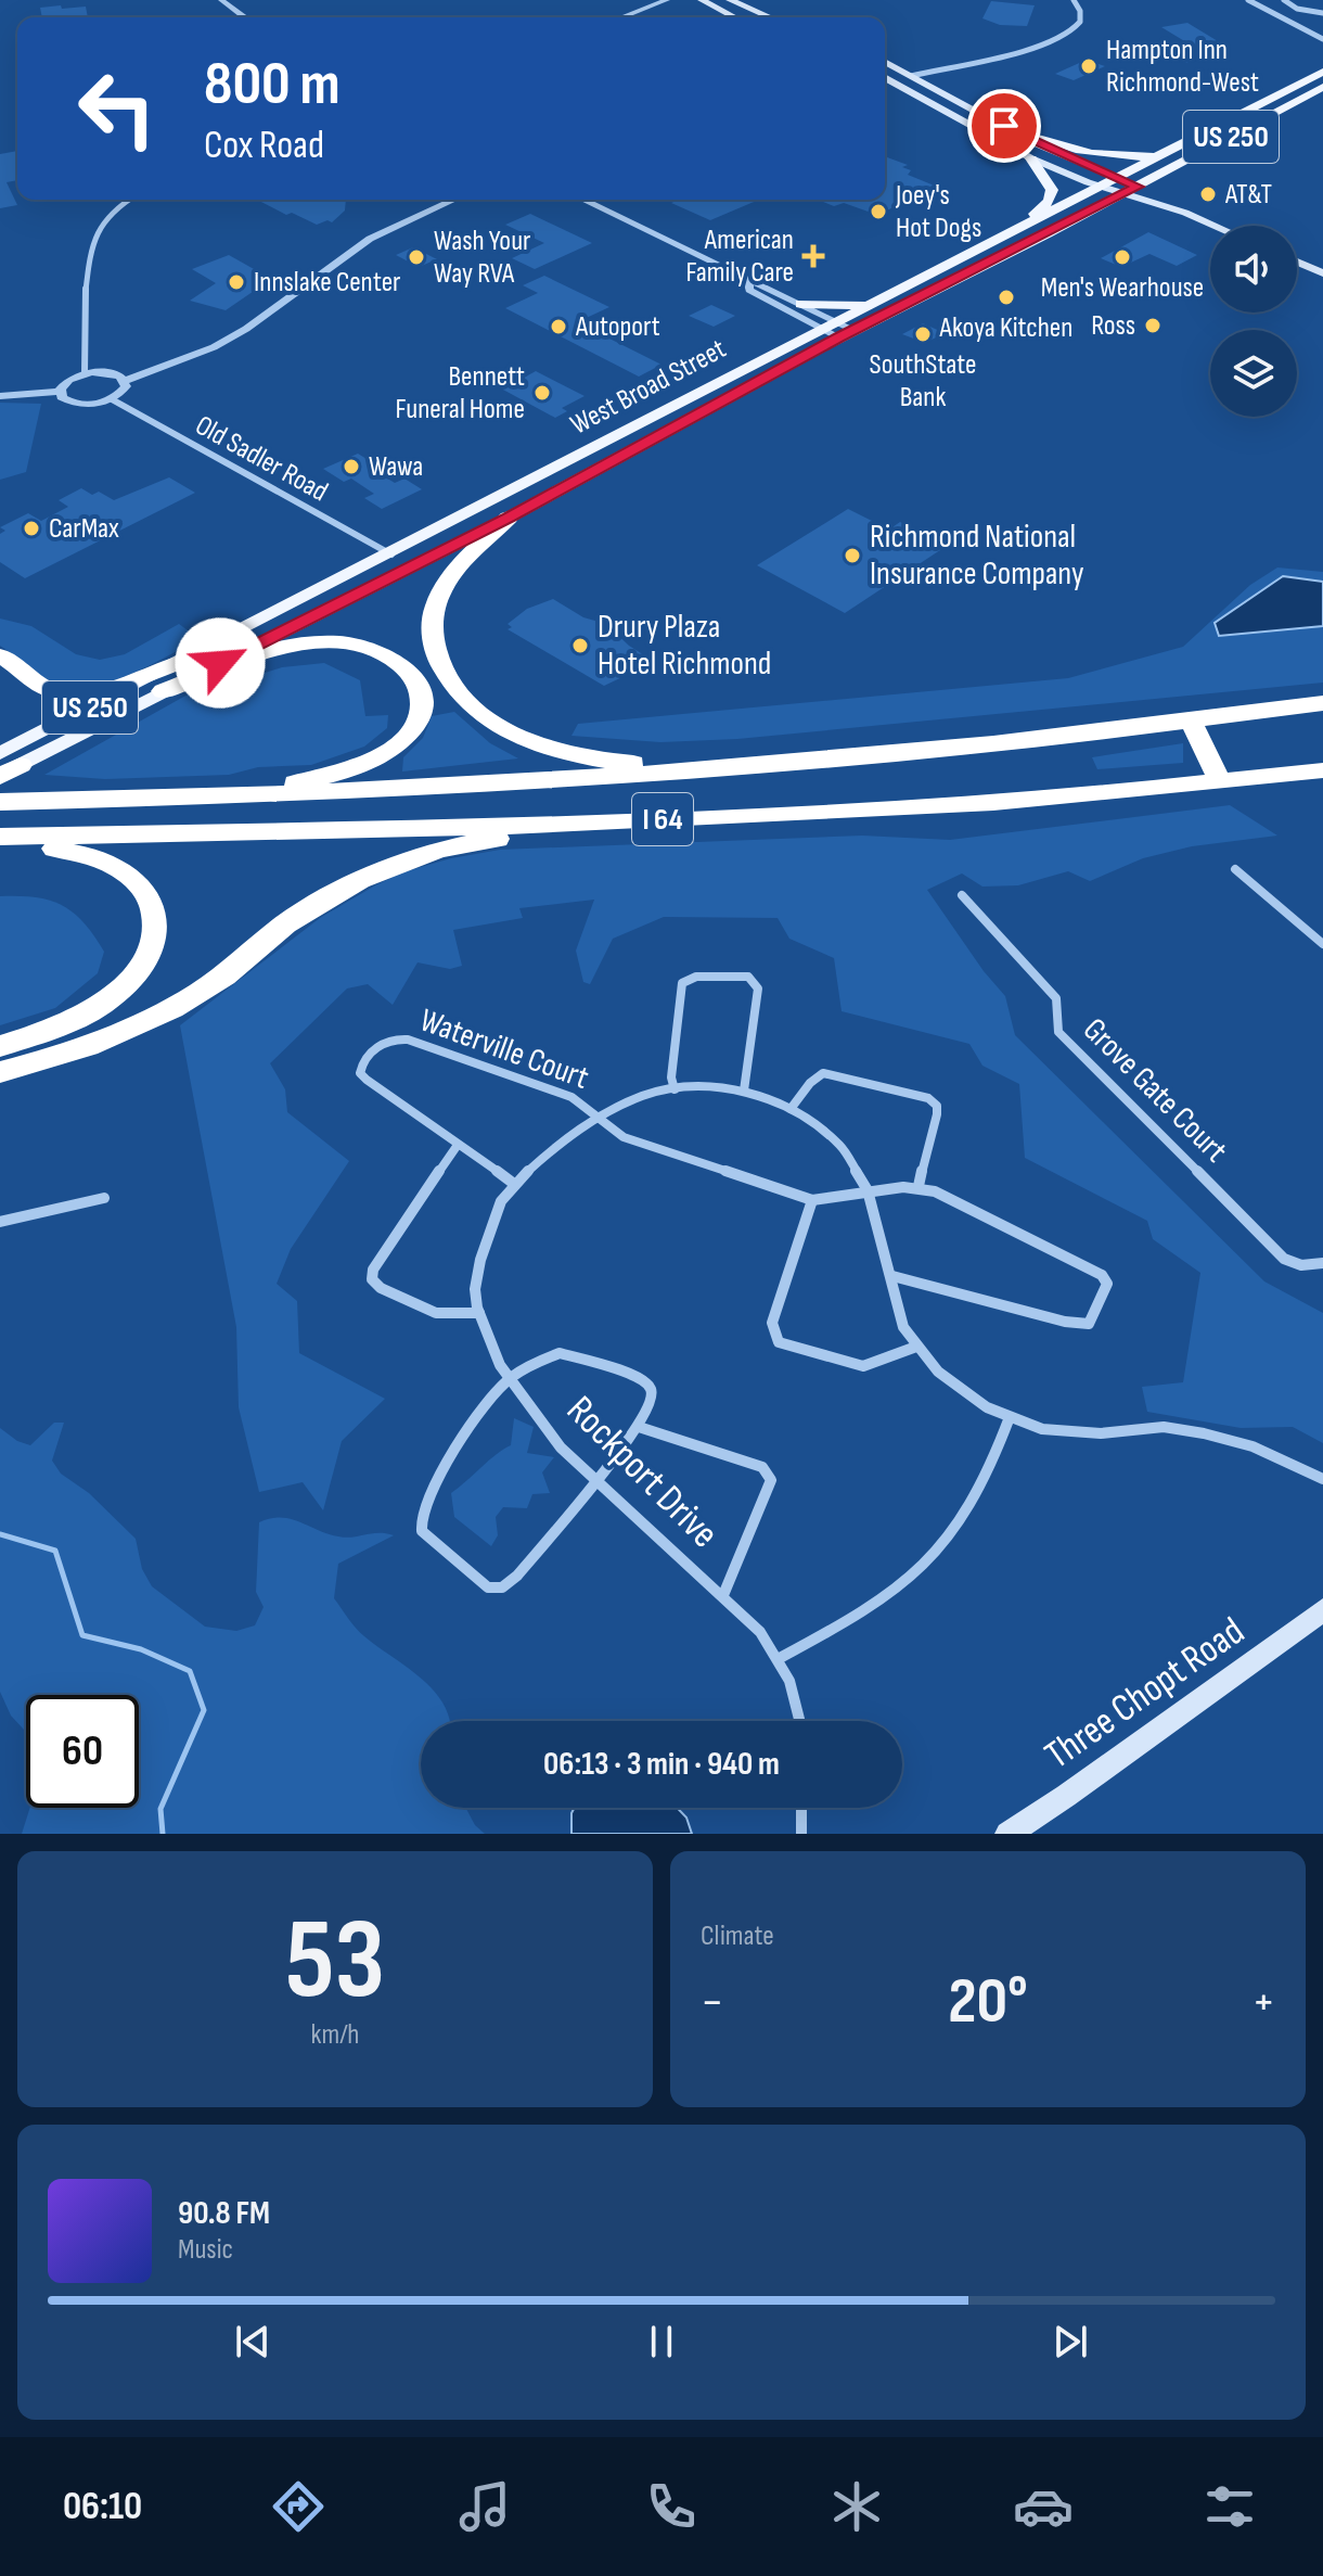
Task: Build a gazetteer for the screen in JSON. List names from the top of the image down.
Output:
{
  "streets": {
    "highway": ["I 64"],
    "main road": ["US 250", "West Broad Street", "Three Chopt Road"],
    "street": [
      "Old Sadler Road",
      "Waterville Court",
      "Grove Gate Court",
      "Rockport Drive"
    ]
  },
  "crossings": [
    ["West Broad Street", "Old Sadler Road"],
    ["Waterville Court", "Rockport Drive"]
  ],
  "places": {
    "other": [
      "Hampton Inn Richmond-West",
      "AT&T",
      "Joey's Hot Dogs",
      "Wash Your Way RVA",
      "Men's Wearhouse",
      "Innslake Center",
      "Akoya Kitchen",
      "Ross",
      "Autoport",
      "SouthState Bank",
      "Bennett Funeral Home",
      "Wawa",
      "CarMax",
      "Richmond National Insurance Company",
      "Drury Plaza Hotel Richmond"
    ],
    "health": ["American Family Care"]
  },
  "page": {
    "turn": ["800 m", "Cox Road"],
    "limit": "60",
    "trip": "06:13 · 3 min · 940 m",
    "tile": [
      ["53", "km/h"],
      "Climate"
    ],
    "heat": ["−", "20°", "+"],
    "song": ["90.8 FM", "Music"],
    "tabs": "06:10"
  }
}
